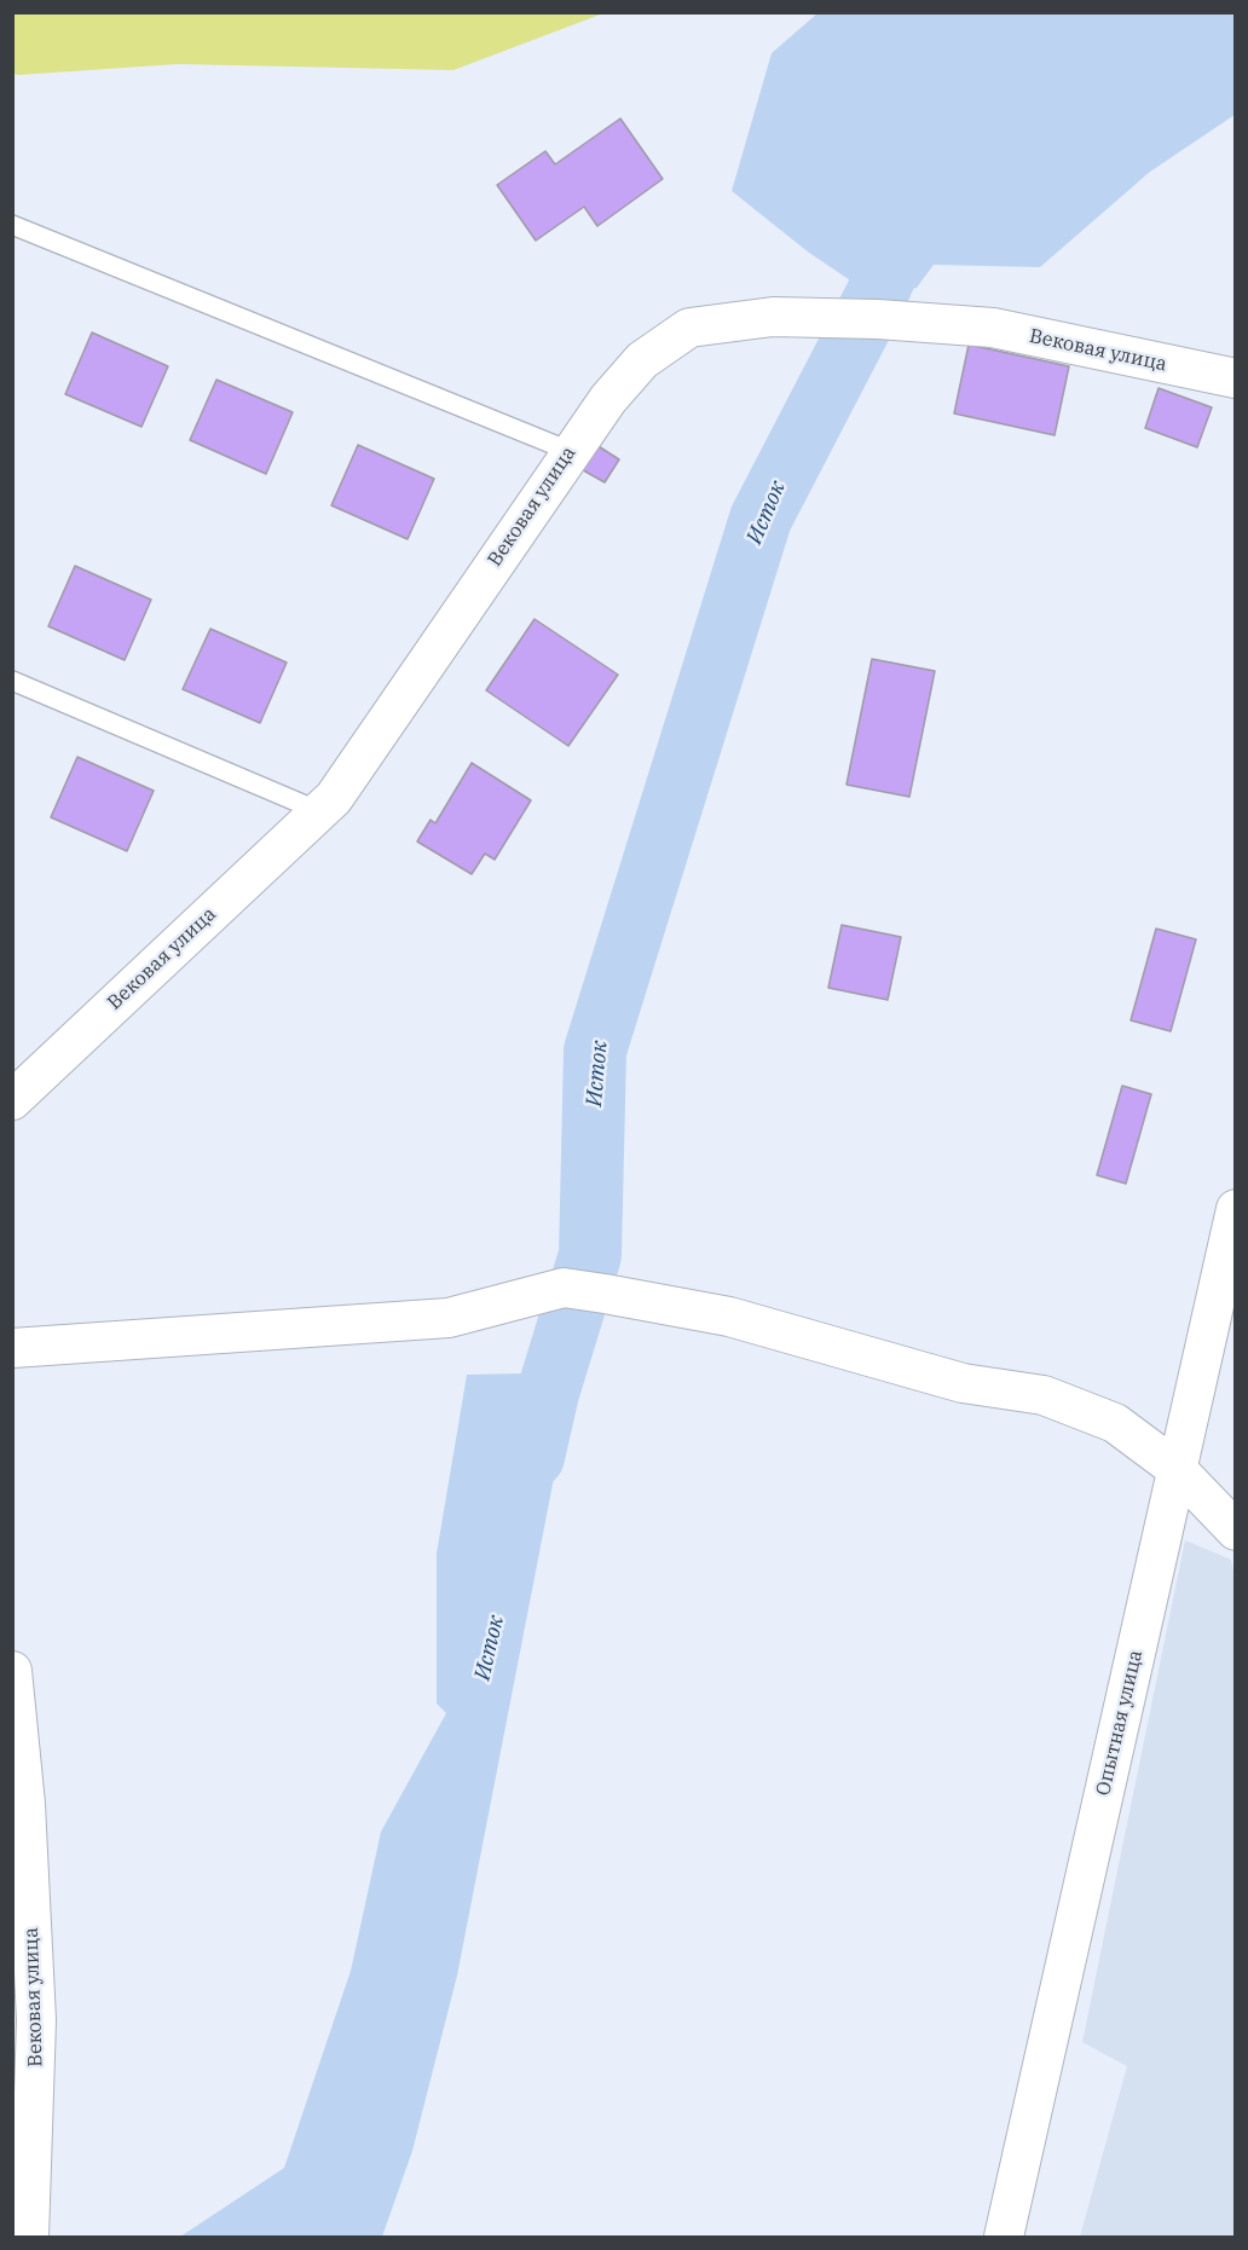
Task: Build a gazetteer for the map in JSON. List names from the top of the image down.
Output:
{
  "streets": {
    "street": ["Вековая улица", "Опытная улица"]
  },
  "water": ["Исток"]
}
